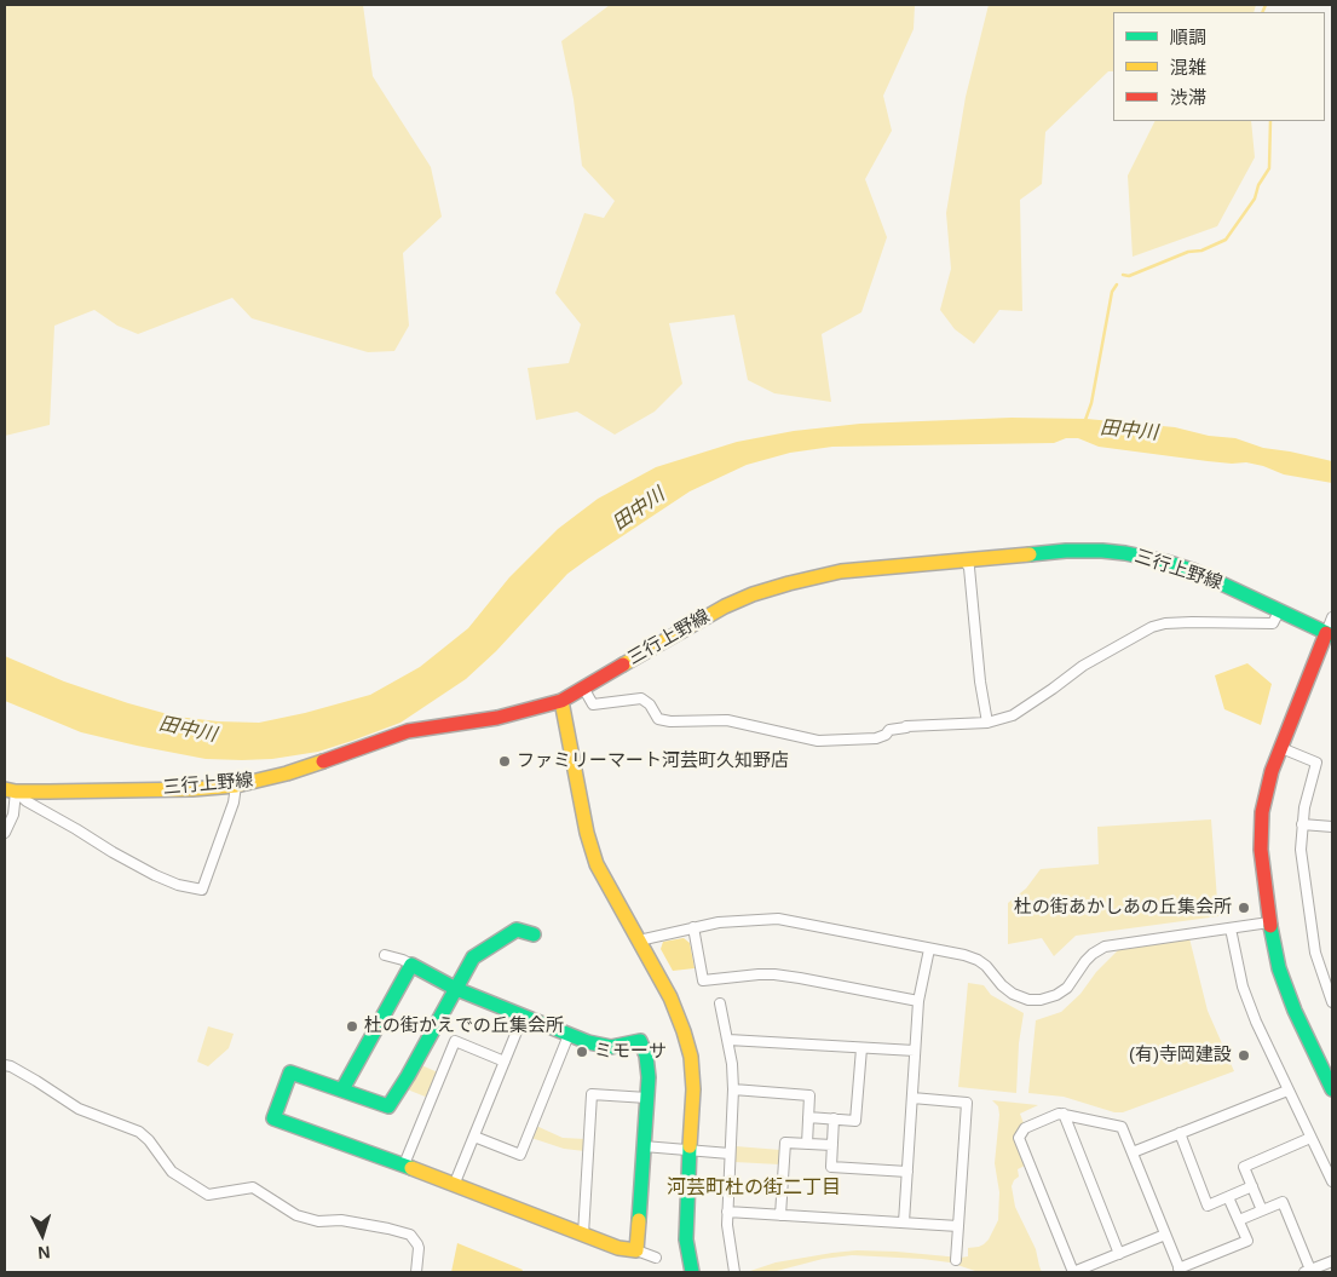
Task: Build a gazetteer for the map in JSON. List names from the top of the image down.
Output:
{
  "streets": {
    "street": ["三行上野線"]
  },
  "districts": ["河芸町杜の街二丁目"],
  "water": ["田中川"],
  "places": [
    "ファミリーマート河芸町久知野店",
    "杜の街あかしあの丘集会所",
    "杜の街かえでの丘集会所",
    "ミモーサ",
    "(有)寺岡建設"
  ],
  "legend": ["順調", "混雑", "渋滞"],
  "north": "bottom"
}
